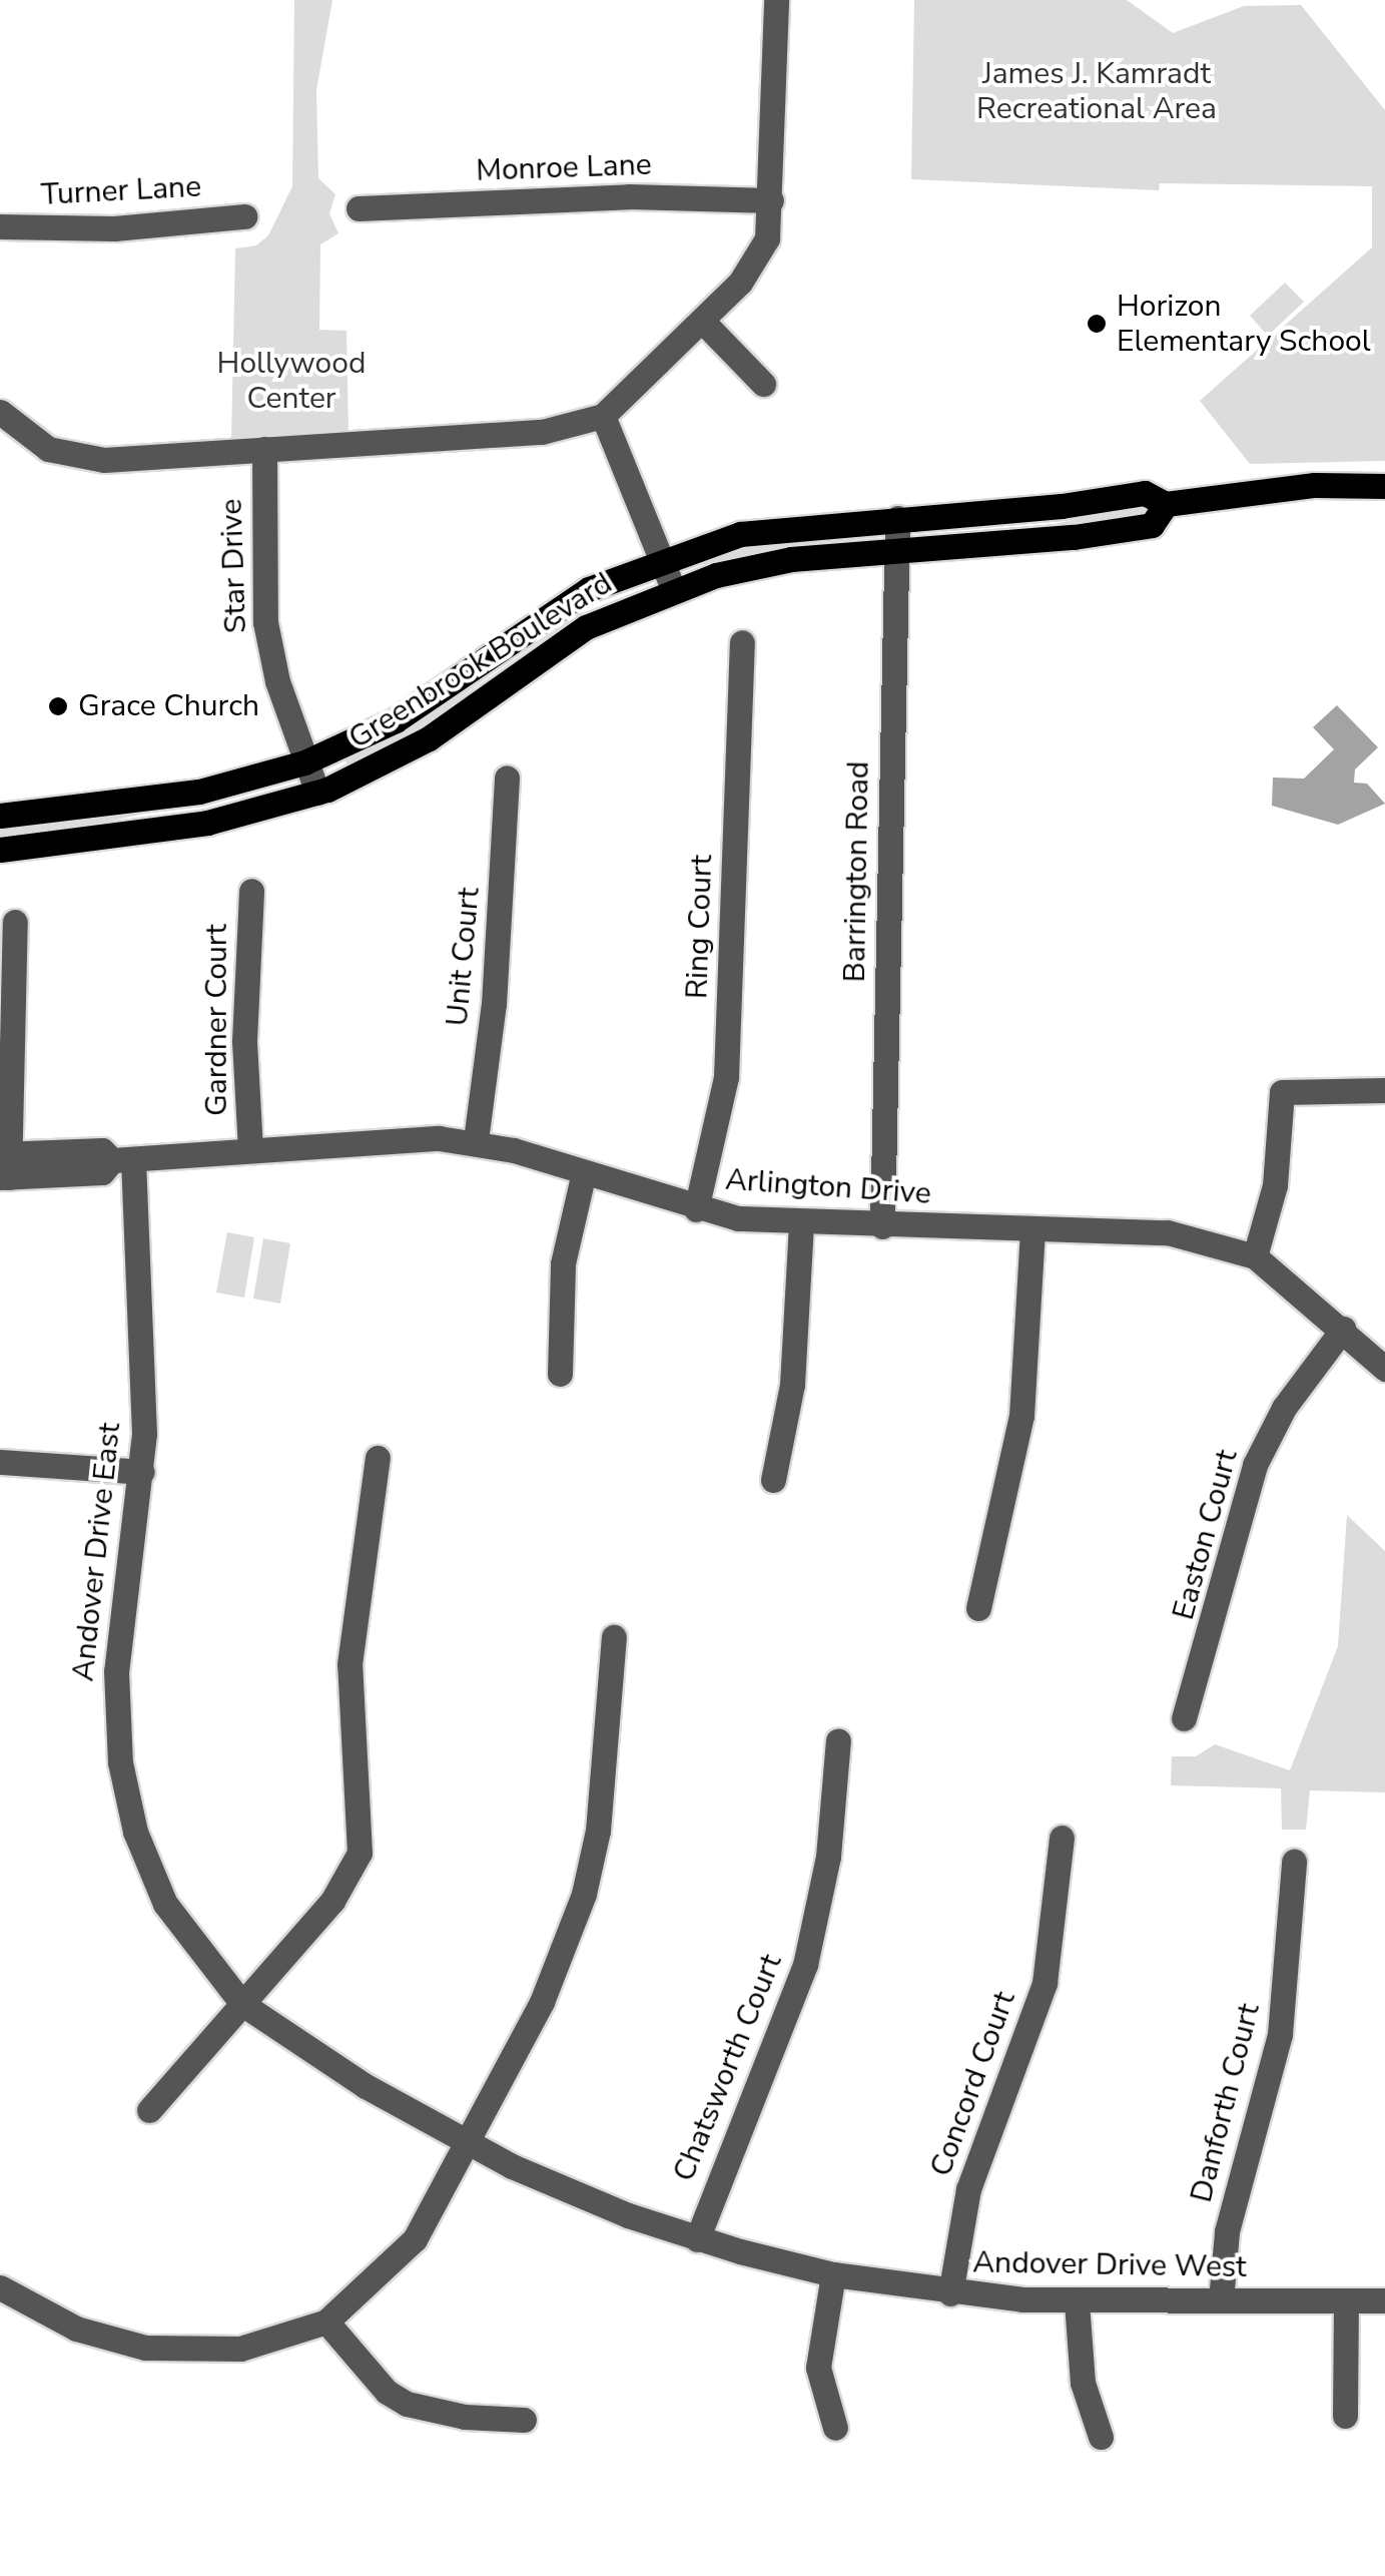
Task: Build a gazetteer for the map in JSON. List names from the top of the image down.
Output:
{
  "streets": {
    "main road": ["Greenbrook Boulevard"],
    "street": [
      "Monroe Lane",
      "Turner Lane",
      "Star Drive",
      "Barrington Road",
      "Ring Court",
      "Unit Court",
      "Gardner Court",
      "Arlington Drive",
      "Easton Court",
      "Andover Drive East",
      "Chatsworth Court",
      "Concord Court",
      "Danforth Court",
      "Andover Drive West"
    ]
  },
  "crossings": [
    ["Star Drive", "Greenbrook Boulevard"],
    ["Greenbrook Boulevard", "Barrington Road"],
    ["Barrington Road", "Arlington Drive"],
    ["Ring Court", "Arlington Drive"],
    ["Unit Court", "Arlington Drive"],
    ["Gardner Court", "Arlington Drive"],
    ["Arlington Drive", "Easton Court"],
    ["Arlington Drive", "Andover Drive East"],
    ["Andover Drive East", "Chatsworth Court"],
    ["Andover Drive East", "Andover Drive West"],
    ["Chatsworth Court", "Andover Drive West"],
    ["Concord Court", "Andover Drive West"],
    ["Danforth Court", "Andover Drive West"]
  ],
  "parks": ["James J. Kamradt Recreational Area", "Hollywood Center"],
  "places": ["Horizon Elementary School", "Grace Church"]
}
